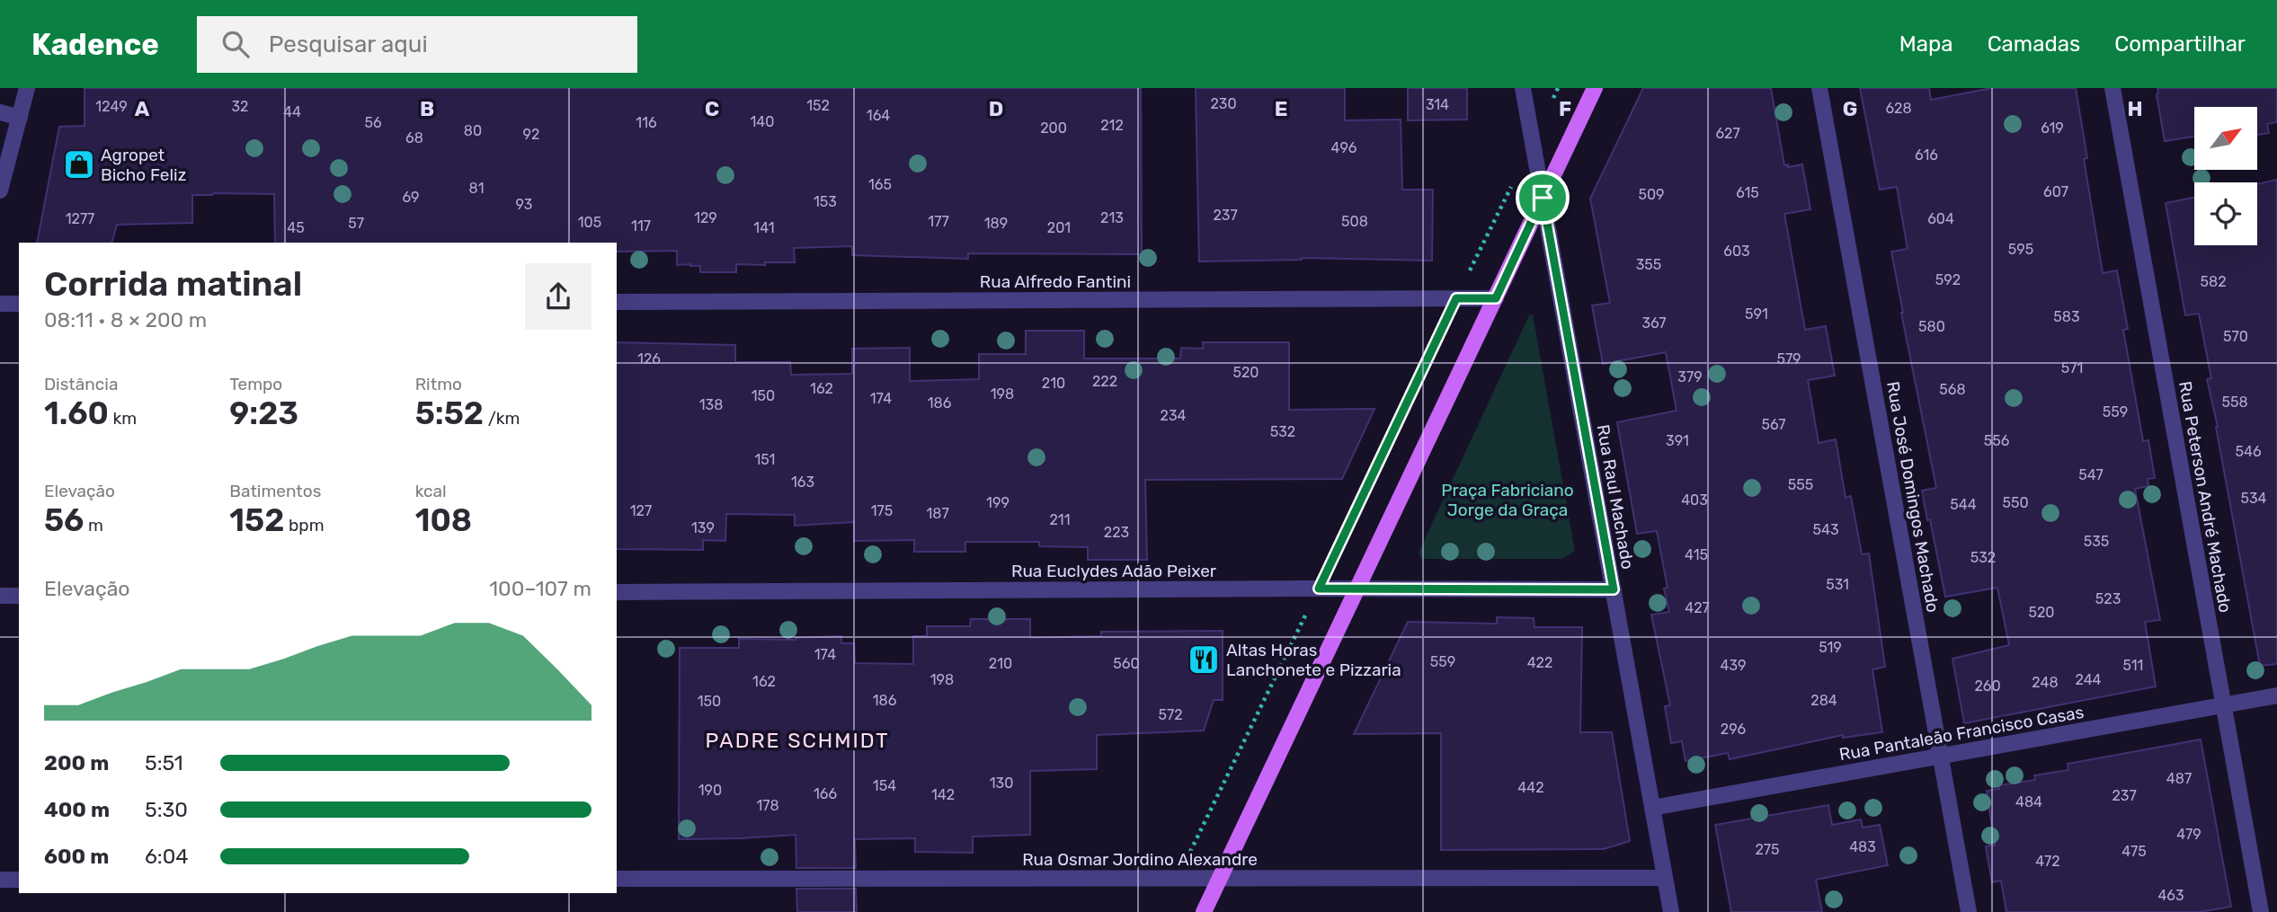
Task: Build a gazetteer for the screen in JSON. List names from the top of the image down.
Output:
{
  "streets": {
    "street": [
      "Rua Alfredo Fantini",
      "Rua Raul Machado",
      "Rua José Domingos Machado",
      "Rua Peterson André Machado",
      "Rua Euclydes Adão Peixer",
      "Rua Pantaleão Francisco Casas",
      "Rua Osmar Jordino Alexandre"
    ]
  },
  "crossings": [
    ["Rua Raul Machado", "Rua Euclydes Adão Peixer"],
    ["Rua Raul Machado", "Rua Pantaleão Francisco Casas"],
    ["Rua Raul Machado", "Rua Osmar Jordino Alexandre"],
    ["Rua José Domingos Machado", "Rua Pantaleão Francisco Casas"],
    ["Rua Peterson André Machado", "Rua Pantaleão Francisco Casas"]
  ],
  "districts": ["PADRE SCHMIDT"],
  "parks": ["Praça Fabriciano Jorge da Graça"],
  "places": {
    "shop": ["Agropet Bicho Feliz"],
    "restaurant": ["Altas Horas Lanchonete e Pizzaria"]
  },
  "house_numbers": [
    "230",
    "314",
    "152",
    "1249",
    "32",
    "628",
    "44",
    "164",
    "140",
    "56",
    "116",
    "212",
    "200",
    "619",
    "80",
    "627",
    "92",
    "68",
    "496",
    "616",
    "165",
    "81",
    "607",
    "615",
    "509",
    "69",
    "153",
    "93",
    "237",
    "129",
    "213",
    "1277",
    "604",
    "177",
    "508",
    "105",
    "57",
    "189",
    "117",
    "45",
    "141",
    "201",
    "595",
    "603",
    "355",
    "592",
    "582",
    "591",
    "583",
    "367",
    "580",
    "570",
    "126",
    "579",
    "571",
    "520",
    "379",
    "222",
    "210",
    "162",
    "568",
    "198",
    "150",
    "174",
    "558",
    "186",
    "138",
    "559",
    "234",
    "567",
    "532",
    "391",
    "556",
    "546",
    "151",
    "547",
    "163",
    "555",
    "534",
    "403",
    "199",
    "550",
    "544",
    "127",
    "175",
    "187",
    "211",
    "139",
    "543",
    "223",
    "535",
    "415",
    "532",
    "531",
    "523",
    "427",
    "520",
    "519",
    "174",
    "559",
    "422",
    "210",
    "560",
    "439",
    "511",
    "198",
    "244",
    "162",
    "248",
    "260",
    "186",
    "284",
    "150",
    "572",
    "296",
    "487",
    "130",
    "154",
    "442",
    "190",
    "166",
    "142",
    "237",
    "484",
    "178",
    "479",
    "483",
    "275",
    "475",
    "472",
    "463"
  ],
  "north": "top right",
  "page": {
    "header": "Kadence",
    "search": "Pesquisar aqui",
    "nav": ["Mapa", "Camadas", "Compartilhar"],
    "heading": ["Corrida matinal", "08:11 · 8 × 200 m"],
    "stats": [
      ["Distância", "1.60 km"],
      ["Tempo", "9:23"],
      ["Ritmo", "5:52 /km"],
      ["Elevação", "56 m"],
      ["Batimentos", "152 bpm"],
      ["kcal", "108"]
    ],
    "chart": ["Elevação", "100–107 m"],
    "list": [
      {
        "name": "200 m",
        "note": "5:51"
      },
      {
        "name": "400 m",
        "note": "5:30"
      },
      {
        "name": "600 m",
        "note": "6:04"
      }
    ]
  },
  "grid": {
    "columns": [
      "A",
      "B",
      "C",
      "D",
      "E",
      "F",
      "G",
      "H"
    ]
  }
}
